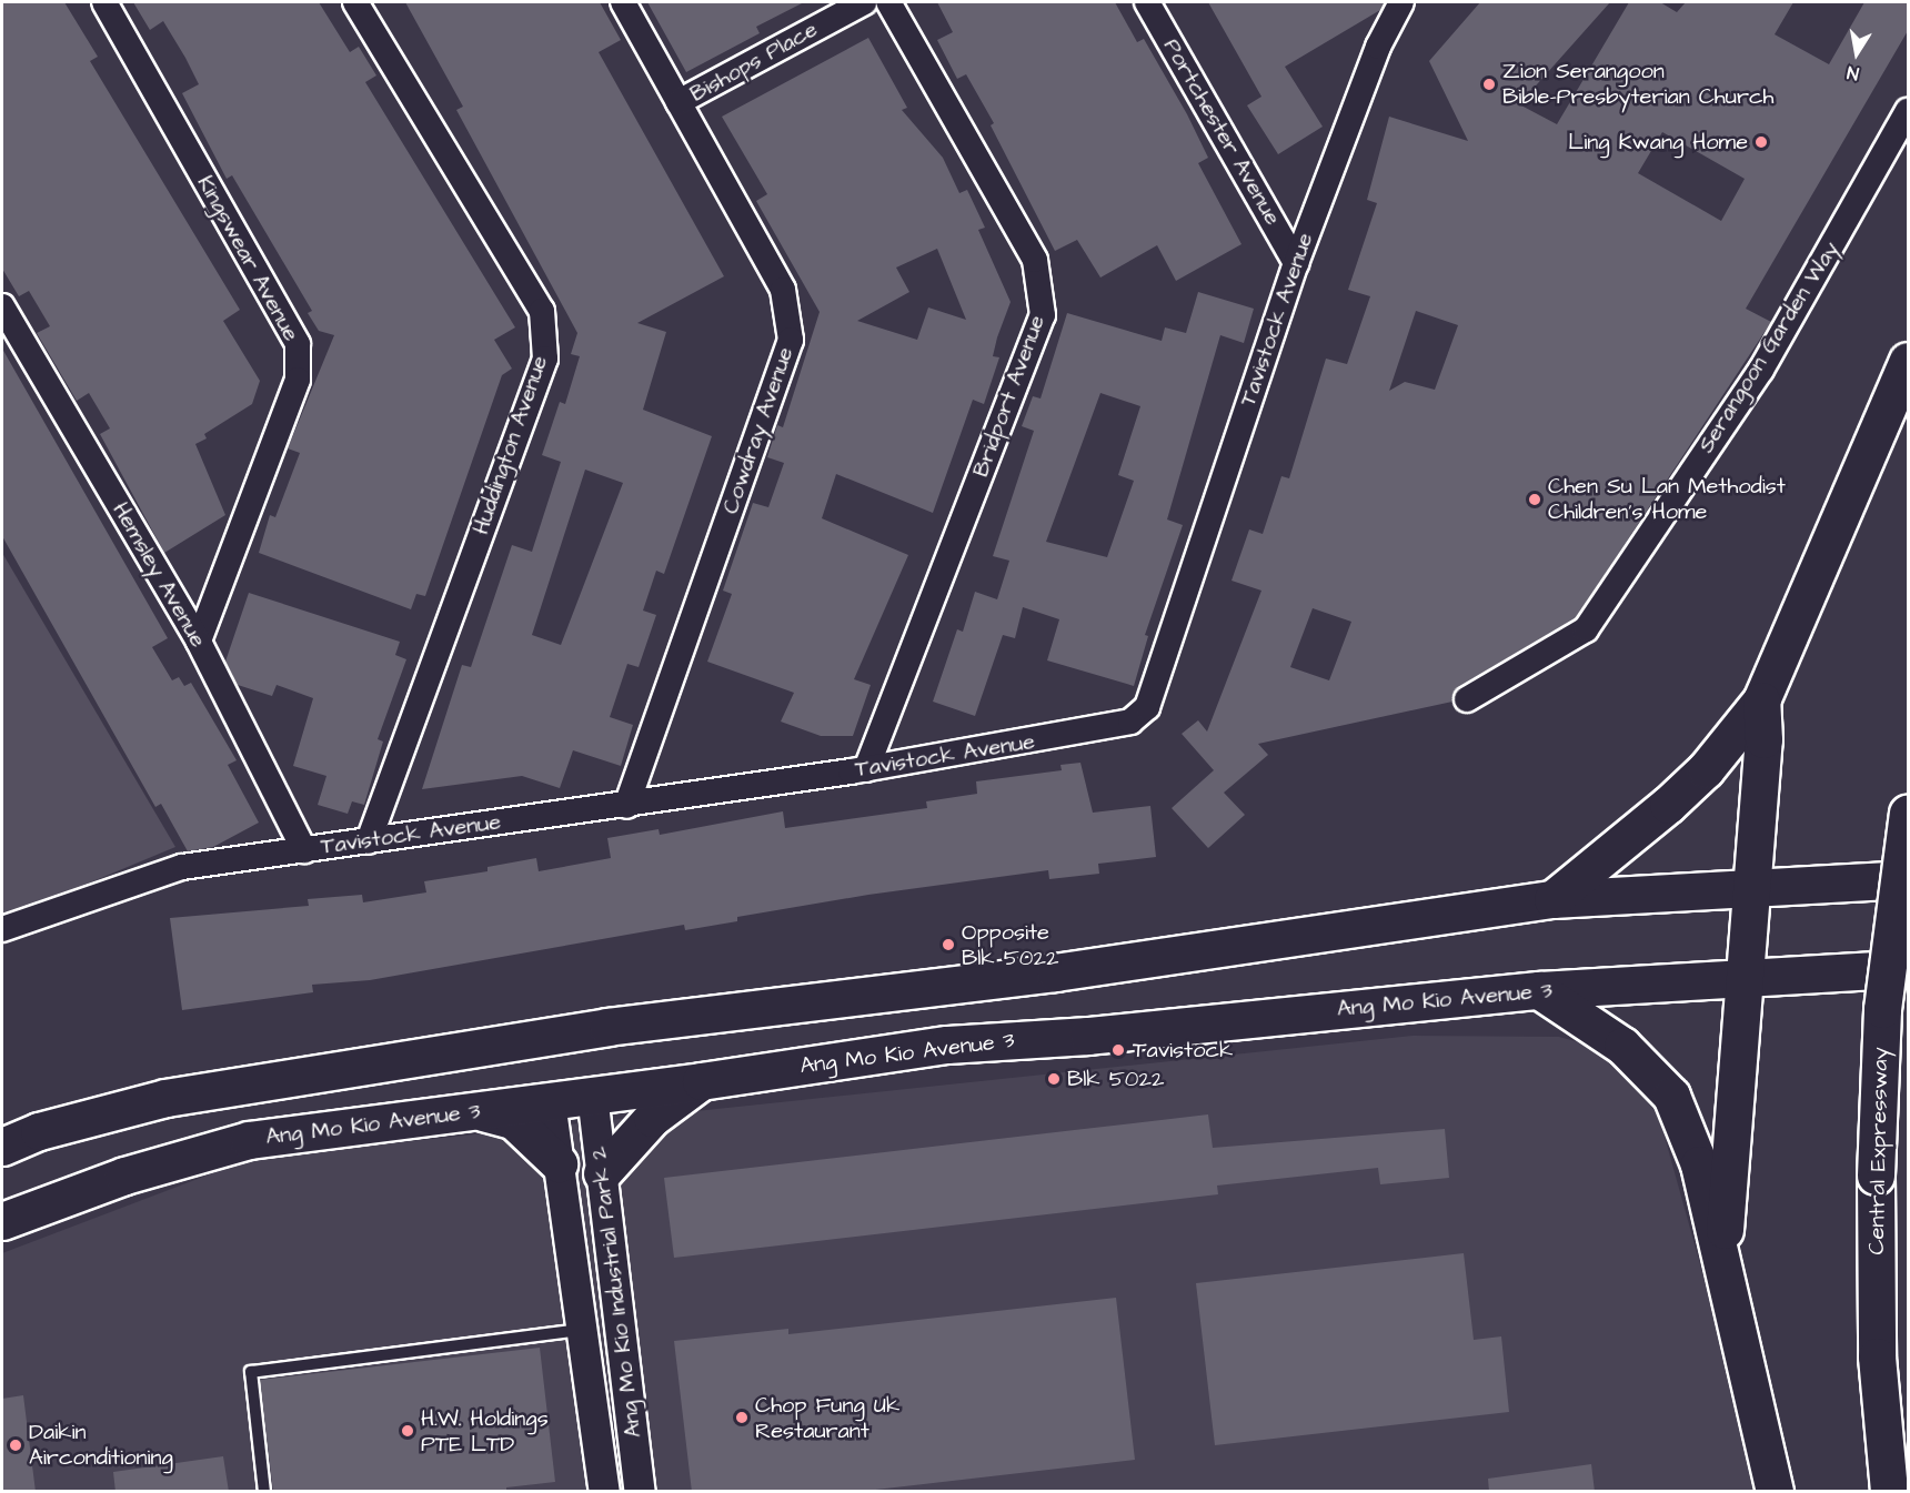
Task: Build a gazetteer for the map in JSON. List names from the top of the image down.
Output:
{
  "streets": {
    "highway": ["Ang Mo Kio Avenue 3", "Central Expressway"],
    "street": [
      "Bishops Place",
      "Portchester Avenue",
      "Kingswear Avenue",
      "Tavistock Avenue",
      "Serangoon Garden Way",
      "Bridport Avenue",
      "Cowdray Avenue",
      "Huddington Avenue",
      "Hemsley Avenue",
      "Ang Mo Kio Industrial Park 2"
    ]
  },
  "crossings": [
    ["Bishops Place", "Cowdray Avenue"],
    ["Portchester Avenue", "Tavistock Avenue"],
    ["Kingswear Avenue", "Hemsley Avenue"],
    ["Tavistock Avenue", "Bridport Avenue"],
    ["Tavistock Avenue", "Cowdray Avenue"],
    ["Tavistock Avenue", "Huddington Avenue"],
    ["Tavistock Avenue", "Hemsley Avenue"],
    ["Ang Mo Kio Avenue 3", "Ang Mo Kio Industrial Park 2"]
  ],
  "places": [
    "Zion Serangoon Bible-Presbyterian Church",
    "Ling Kwang Home",
    "Chen Su Lan Methodist Children's Home",
    "Opposite Blk 5022",
    "Tavistock",
    "Blk 5022",
    "Chop Fung Uk Restaurant",
    "H.W. Holdings PTE LTD",
    "Daikin Airconditioning"
  ],
  "north": "bottom"
}
